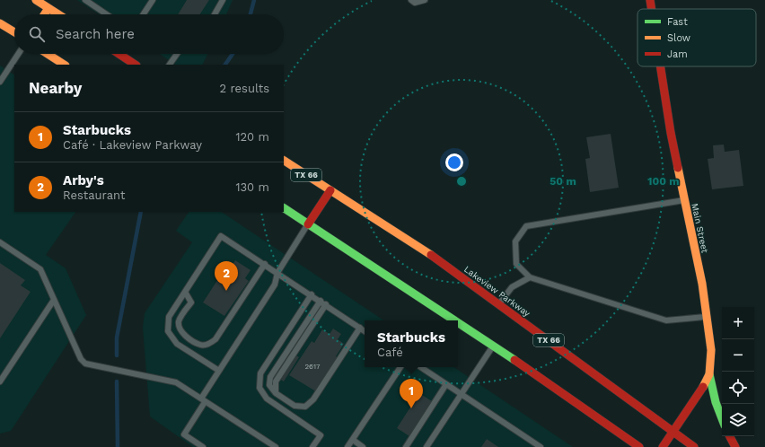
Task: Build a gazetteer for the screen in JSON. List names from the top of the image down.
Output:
{
  "streets": {
    "main road": ["TX 66", "Main Street", "Lakeview Parkway"]
  },
  "crossings": [
    ["Main Street", "Lakeview Parkway"]
  ],
  "house_numbers": ["2617"],
  "legend": ["Fast", "Slow", "Jam"],
  "page": {
    "search": "Search here",
    "heading": ["Nearby", "2 results"],
    "list": [
      {
        "mark": "1",
        "name": "Starbucks",
        "note": "Café · Lakeview Parkway",
        "value": "120 m"
      },
      {
        "mark": "2",
        "name": "Arby's",
        "note": "Restaurant",
        "value": "130 m"
      }
    ],
    "pins": ["2", "1"],
    "map_buttons": ["+", "−"],
    "popup": ["Starbucks", "Café"]
  },
  "rings": ["50 m", "100 m"]
}
